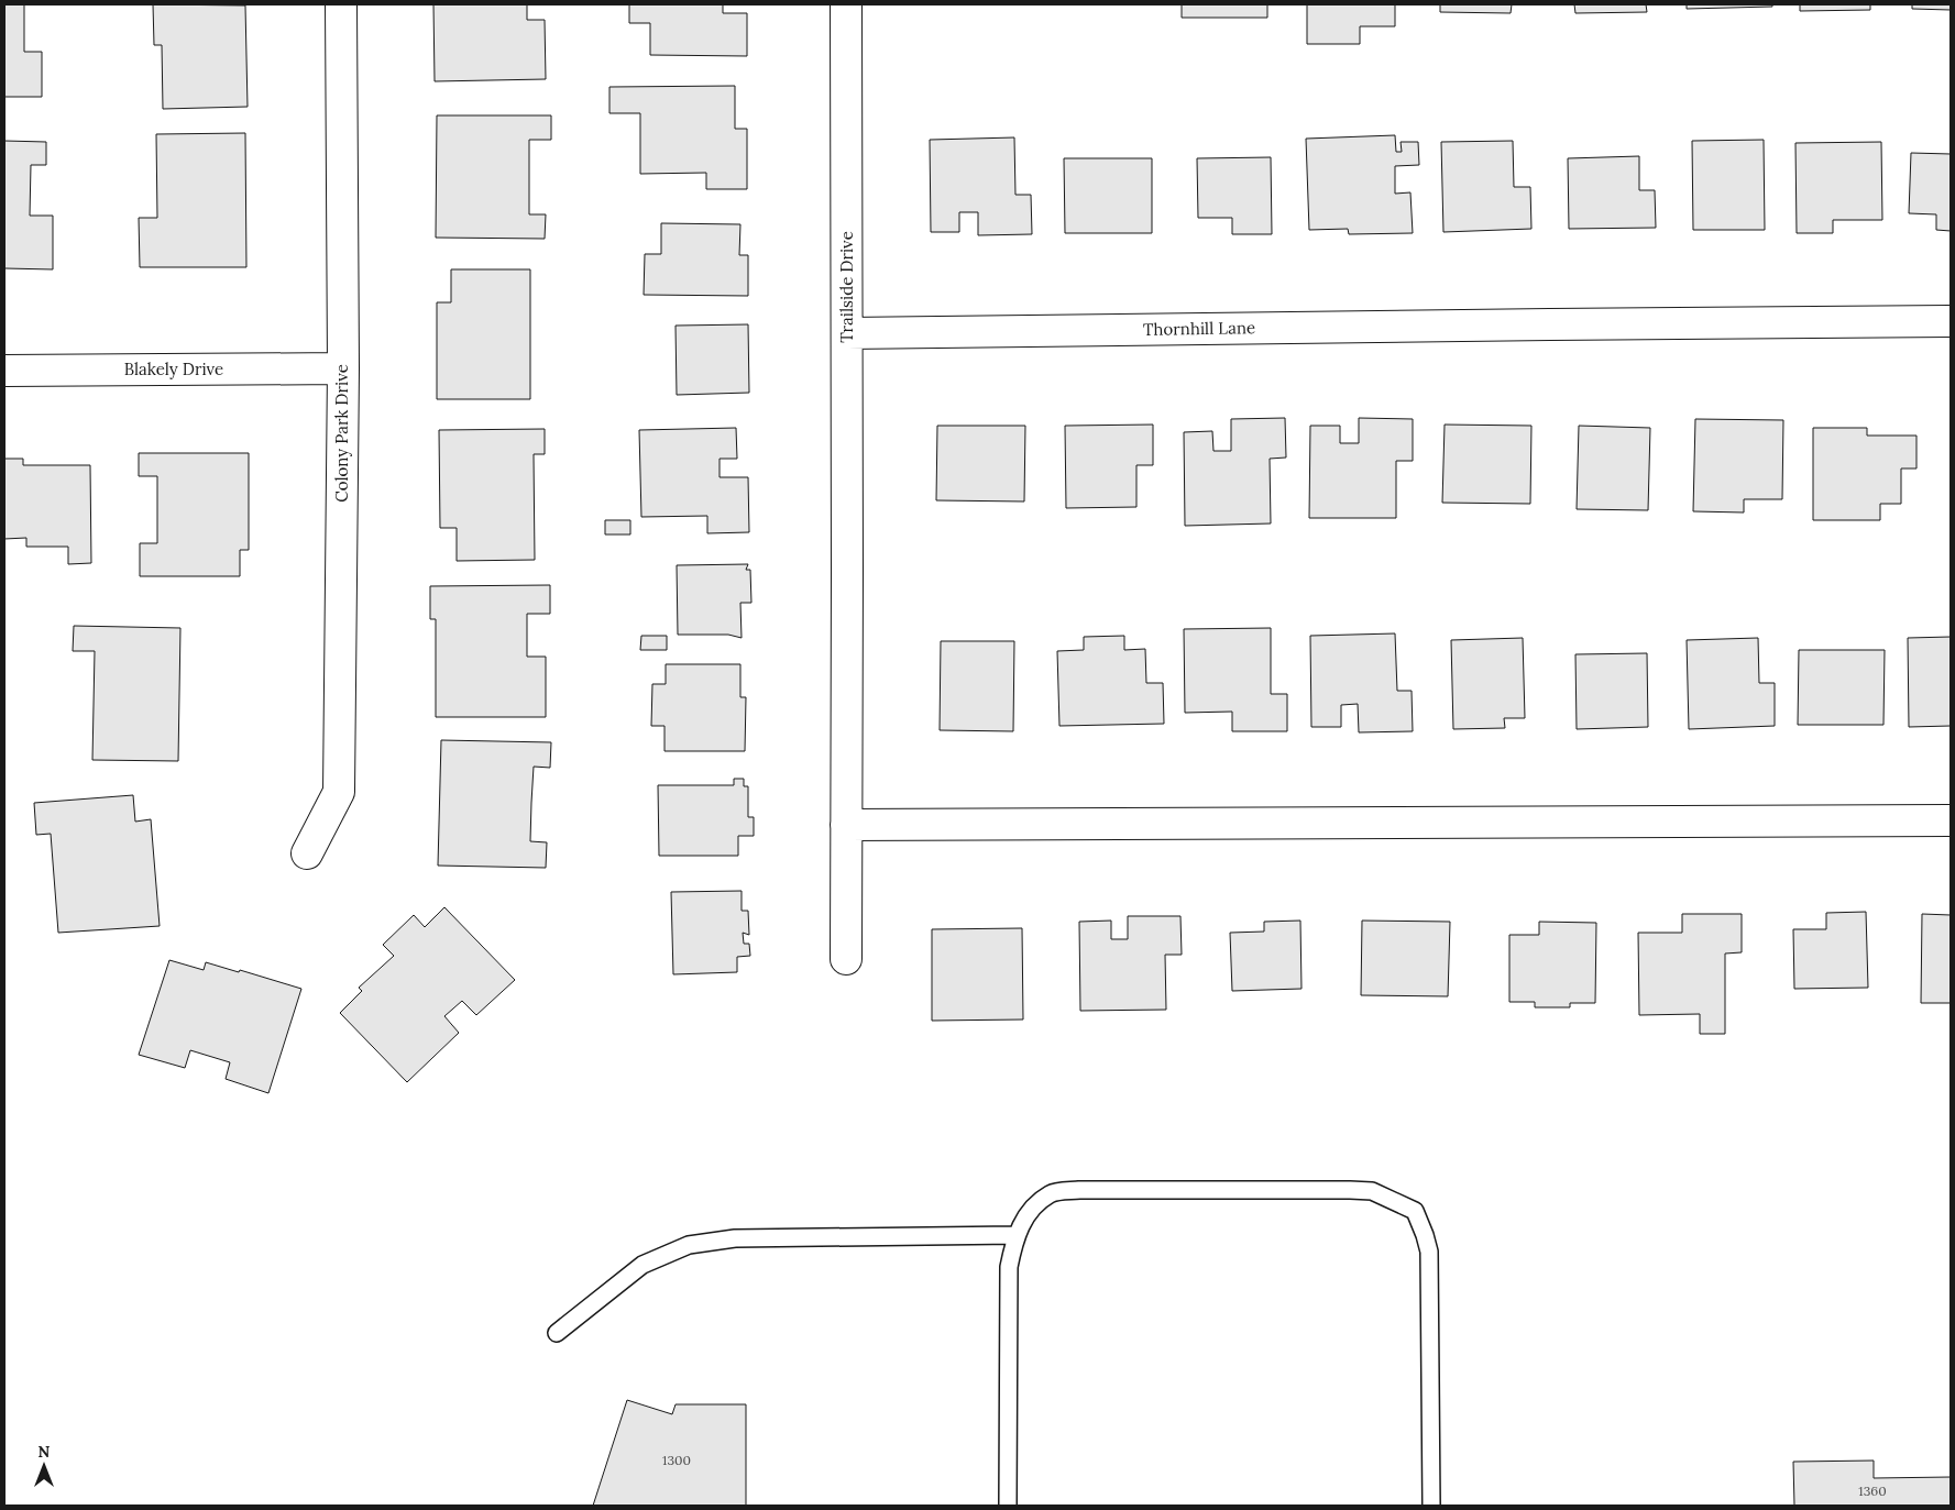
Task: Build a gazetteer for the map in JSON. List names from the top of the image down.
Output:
{
  "streets": {
    "street": [
      "Trailside Drive",
      "Thornhill Lane",
      "Blakely Drive",
      "Colony Park Drive"
    ]
  },
  "crossings": [
    ["Trailside Drive", "Thornhill Lane"],
    ["Blakely Drive", "Colony Park Drive"]
  ],
  "house_numbers": ["1300", "1360"],
  "north": "top"
}
